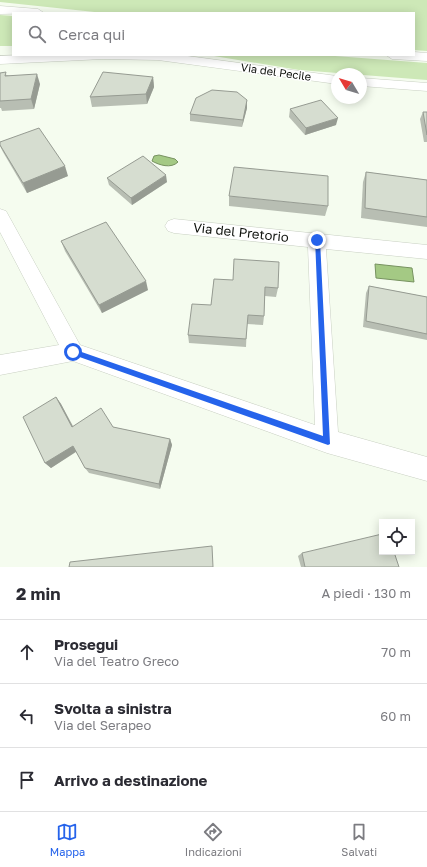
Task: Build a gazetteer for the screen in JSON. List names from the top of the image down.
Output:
{
  "streets": {
    "street": ["Via del Pecile", "Via del Pretorio"]
  },
  "north": "top left",
  "page": {
    "search": "Cerca qui",
    "heading": ["2 min", "A piedi · 130 m"],
    "list": [
      ["Prosegui", "Via del Teatro Greco", "70 m"],
      ["Svolta a sinistra", "Via del Serapeo", "60 m"],
      "Arrivo a destinazione"
    ],
    "nav": ["Mappa", "Indicazioni", "Salvati"]
  }
}
